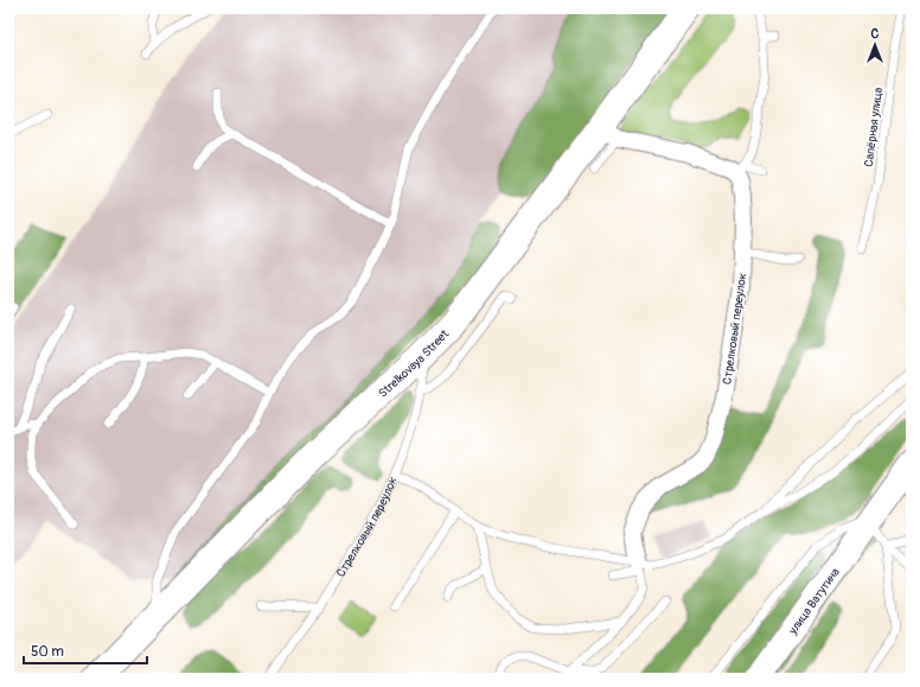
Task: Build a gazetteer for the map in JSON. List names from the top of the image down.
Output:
{
  "streets": {
    "main road": ["Strelkovaya Street"],
    "street": ["Стрелковый переулок", "улица Ватутина"],
    "lane": ["Сапёрная улица"]
  },
  "crossings": [
    ["Стрелковый переулок", "Strelkovaya Street"]
  ],
  "scale_bar": "50 m",
  "north": "top"
}
